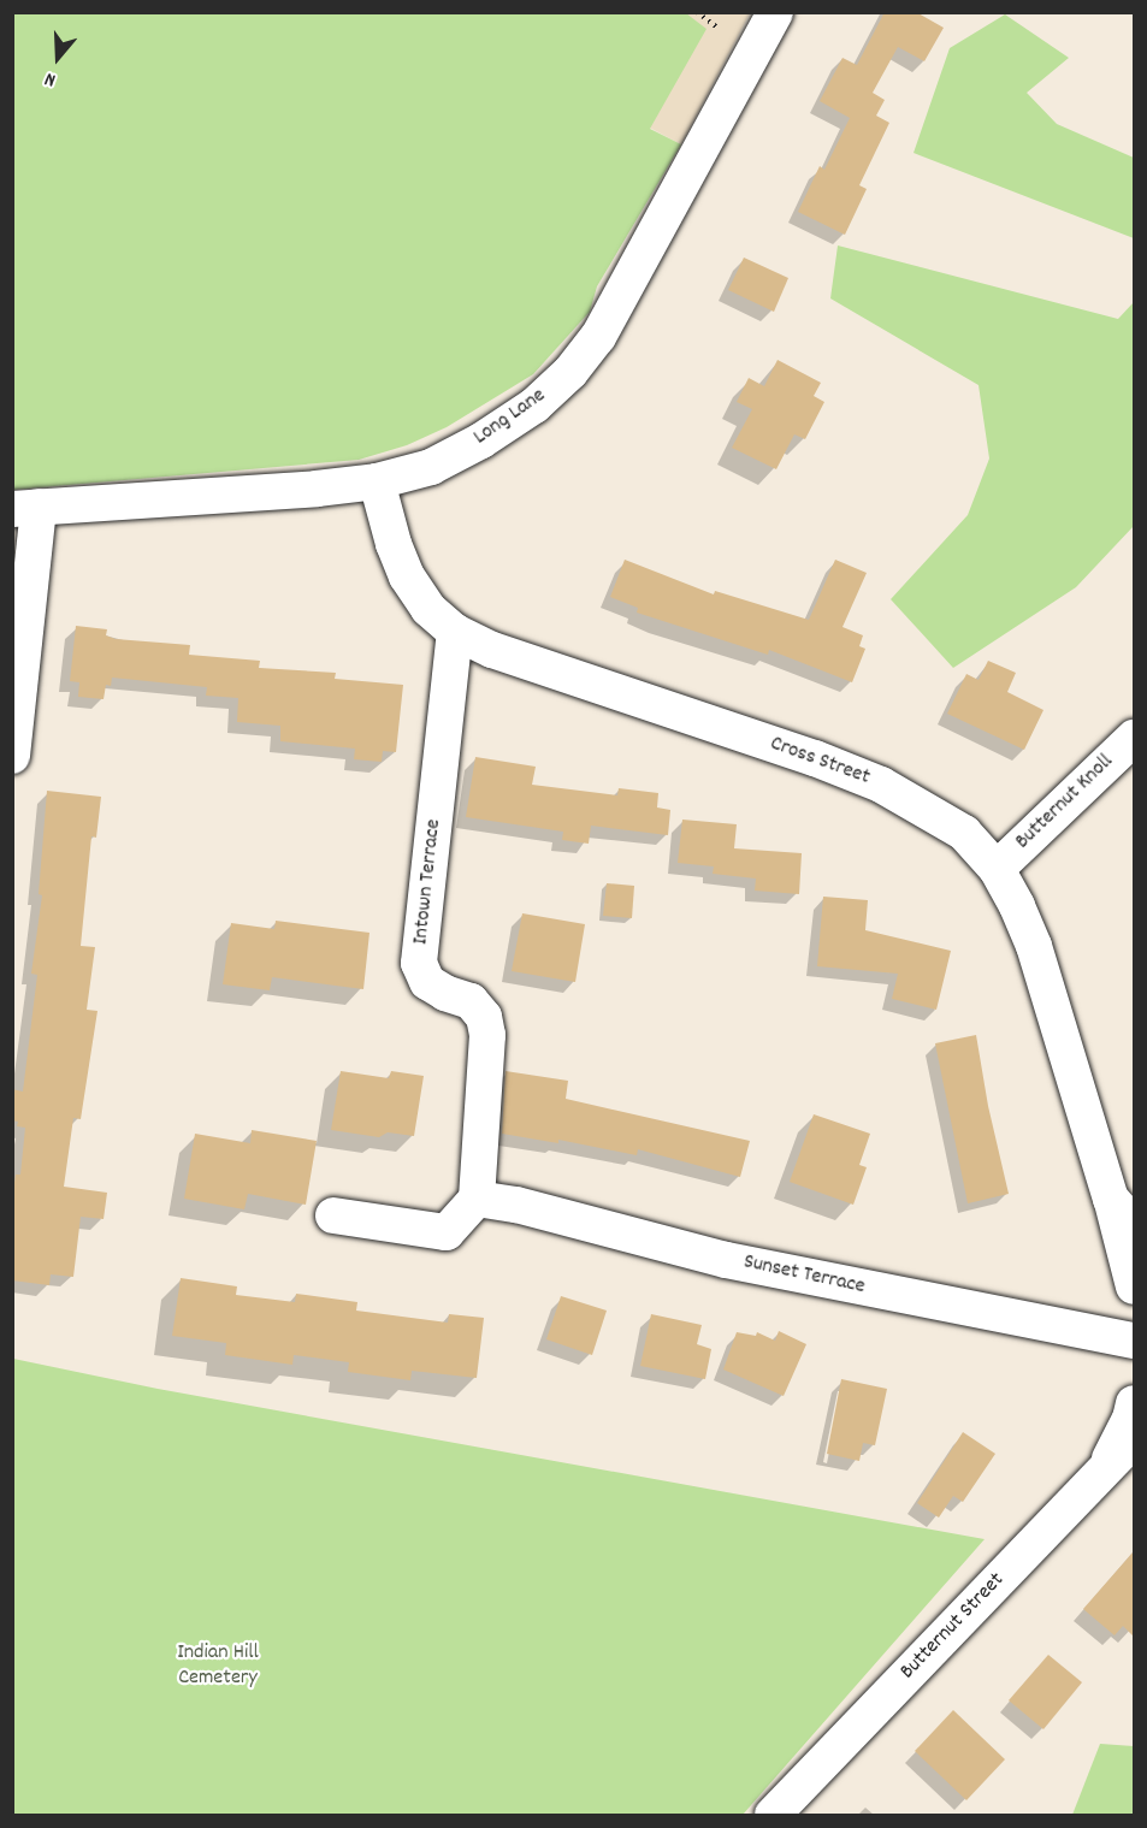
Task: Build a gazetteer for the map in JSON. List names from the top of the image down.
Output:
{
  "streets": {
    "street": [
      "Long Lane",
      "Cross Street",
      "Butternut Knoll",
      "Intown Terrace",
      "Sunset Terrace",
      "Butternut Street"
    ]
  },
  "crossings": [
    ["Long Lane", "Cross Street"],
    ["Cross Street", "Butternut Knoll"],
    ["Cross Street", "Intown Terrace"],
    ["Intown Terrace", "Sunset Terrace"]
  ],
  "parks": ["Indian Hill Cemetery"],
  "north": "bottom"
}
